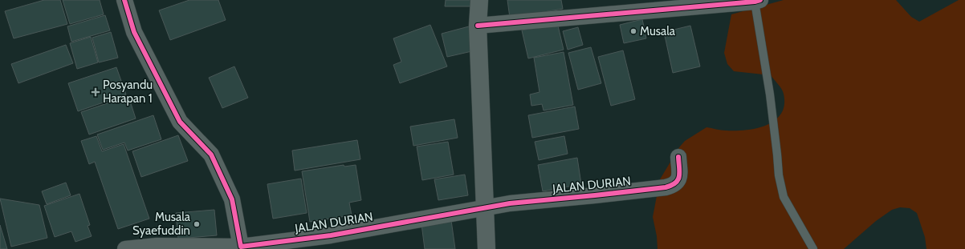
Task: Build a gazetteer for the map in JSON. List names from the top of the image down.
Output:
{
  "streets": {
    "street": ["JALAN DURIAN"]
  },
  "places": {
    "other": ["Musala", "Musala Syaefuddin"],
    "health": ["Posyandu Harapan 1"]
  }
}
